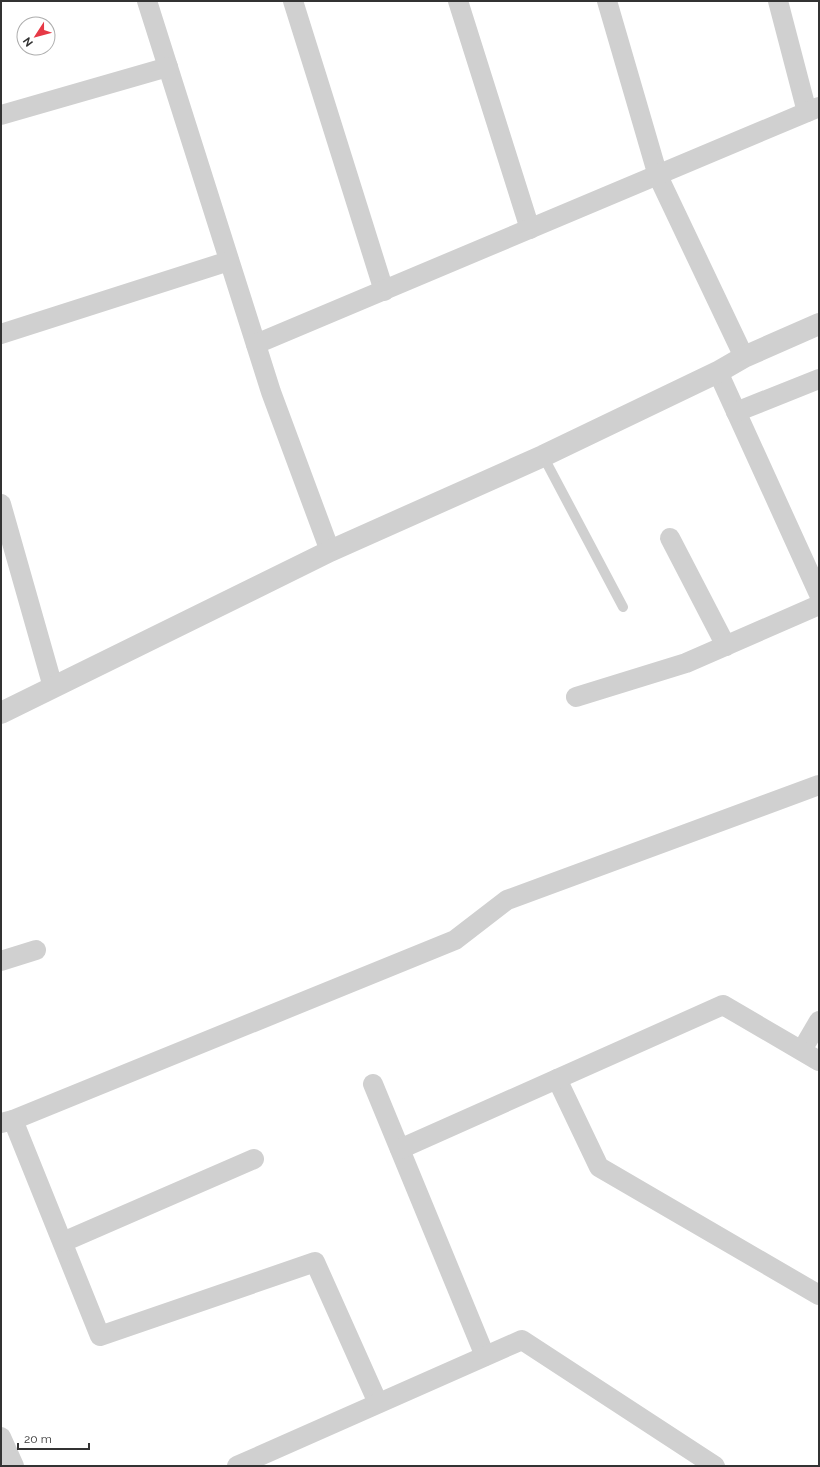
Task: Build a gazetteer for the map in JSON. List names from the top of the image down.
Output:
{
  "scale_bar": "20 m",
  "north": "bottom left"
}
